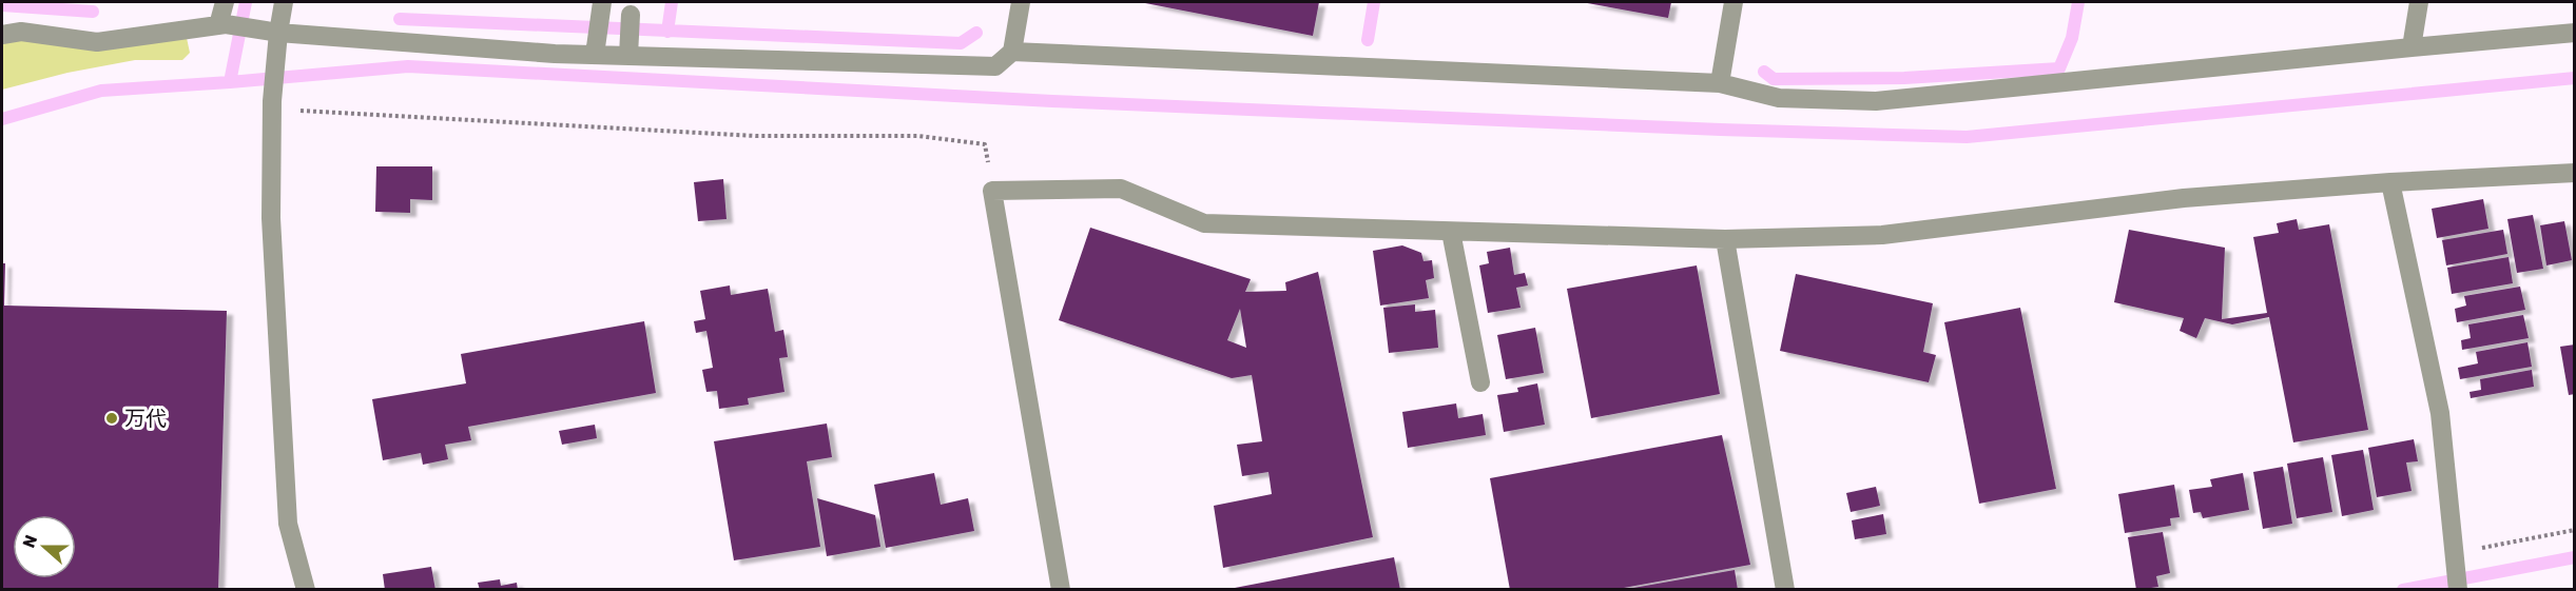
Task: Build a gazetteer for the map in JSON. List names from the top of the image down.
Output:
{
  "places": ["万代"],
  "north": "left"
}
